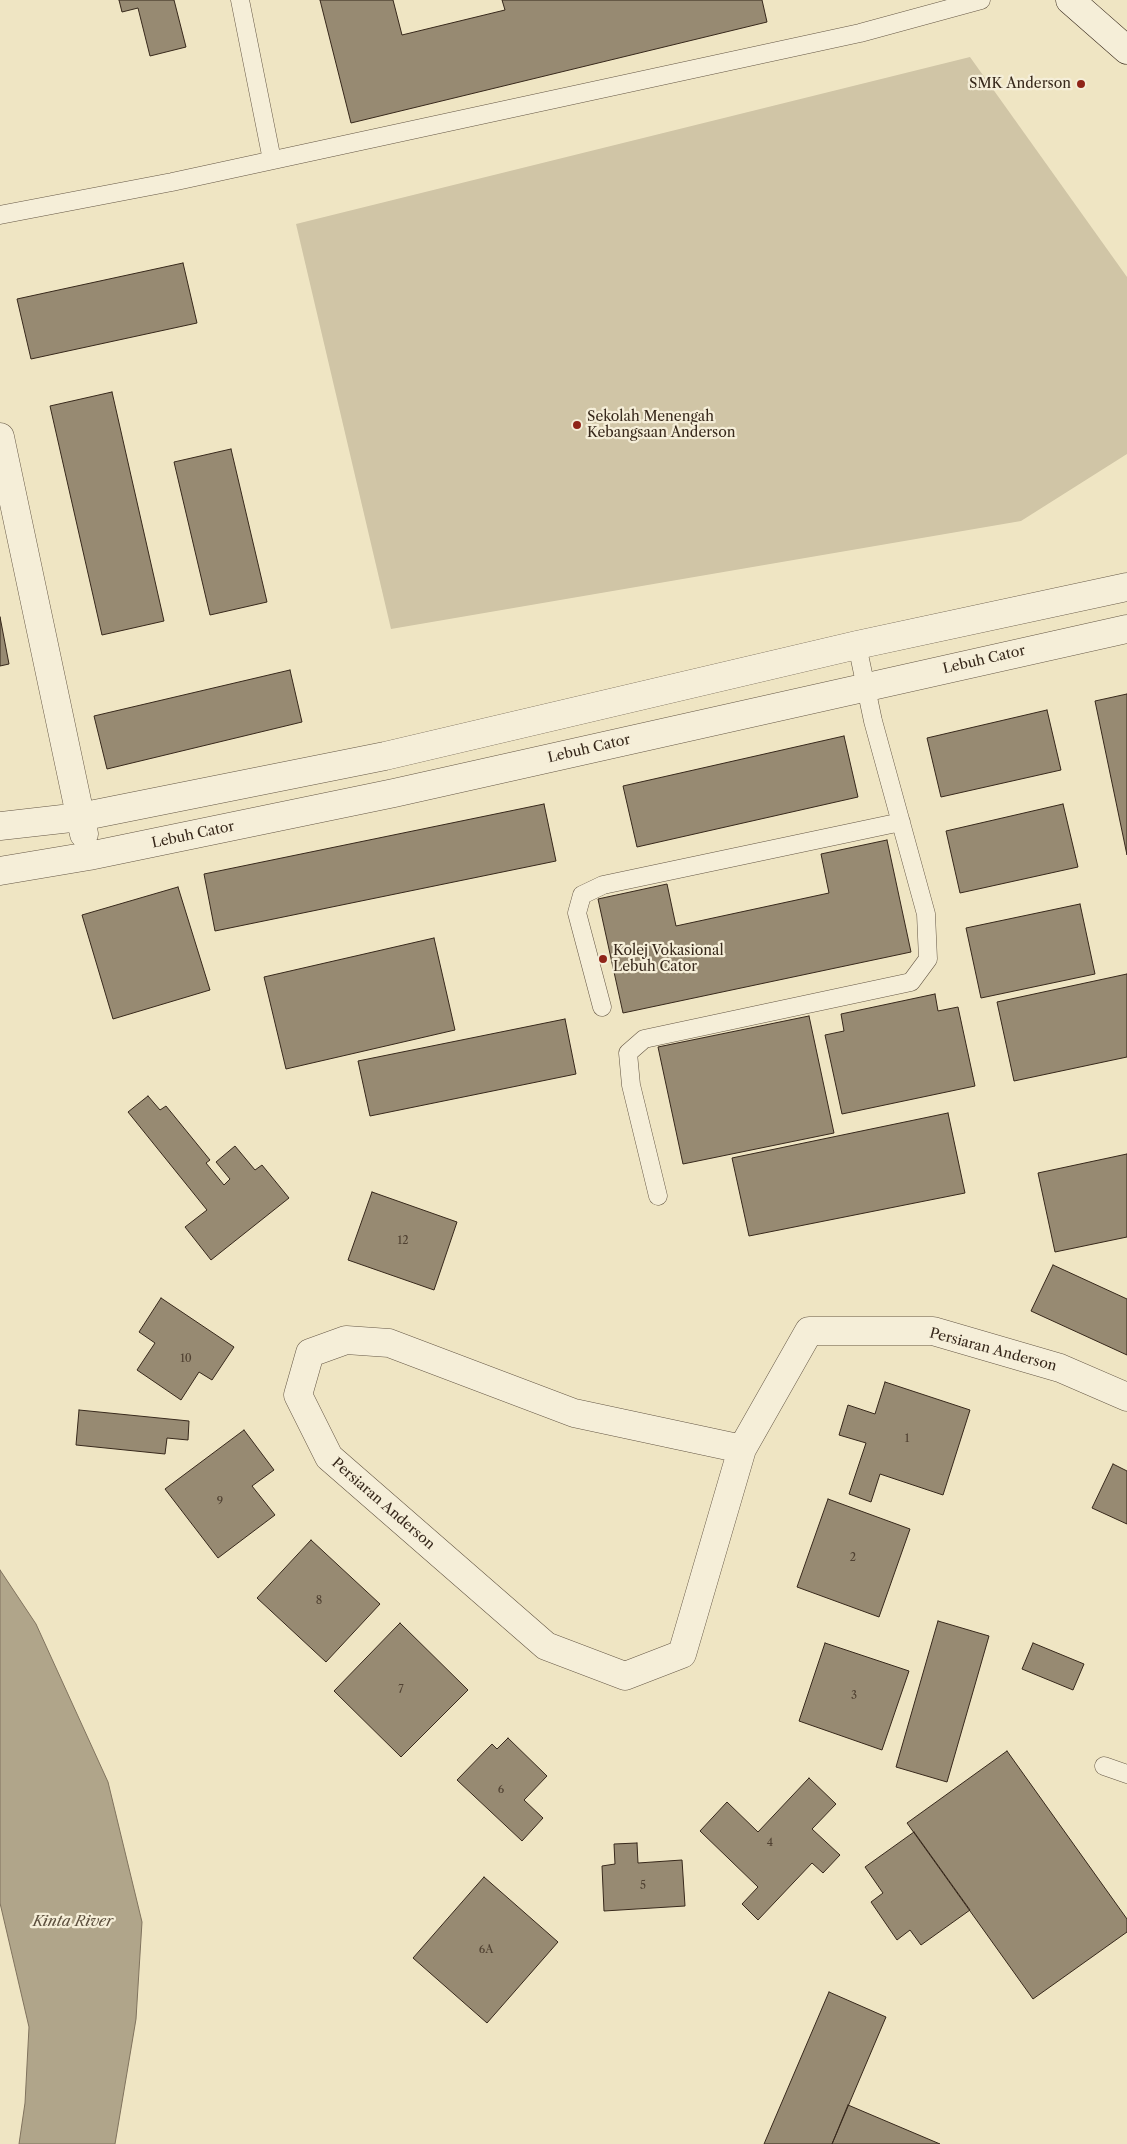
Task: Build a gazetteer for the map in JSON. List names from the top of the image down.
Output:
{
  "streets": {
    "street": ["Lebuh Cator", "Persiaran Anderson"]
  },
  "water": ["Kinta River"],
  "places": ["SMK Anderson", "Sekolah Menengah Kebangsaan Anderson", "Kolej Vokasional Lebuh Cator"],
  "house_numbers": [
    "12",
    "10",
    "1",
    "9",
    "2",
    "8",
    "7",
    "3",
    "6",
    "4",
    "5",
    "6A"
  ]
}
